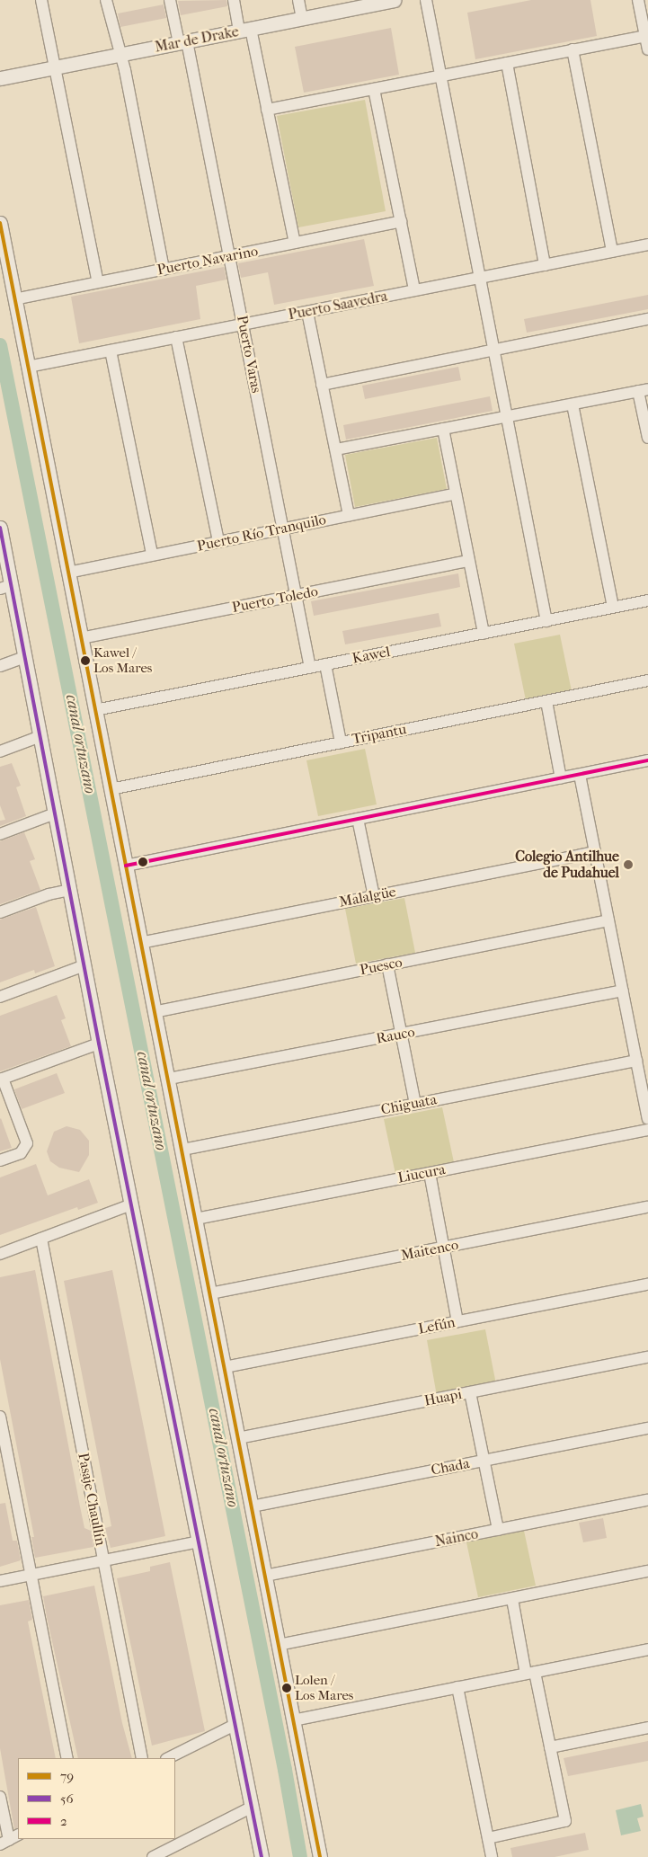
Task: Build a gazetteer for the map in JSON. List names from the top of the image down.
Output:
{
  "streets": {
    "street": [
      "Mar de Drake",
      "Puerto Navarino",
      "Puerto Saavedra",
      "Puerto Varas",
      "Puerto Río Tranquilo",
      "Puerto Toledo",
      "Kawel",
      "Tripantu",
      "Malalgüe",
      "Puesco",
      "Rauco",
      "Chiguata",
      "Liucura",
      "Maitenco",
      "Lefún",
      "Huapi",
      "Chada",
      "Pasaje Chaullín",
      "Nainco"
    ]
  },
  "crossings": [
    ["Mar de Drake", "Puerto Varas"],
    ["Puerto Navarino", "Puerto Varas"],
    ["Puerto Saavedra", "Puerto Varas"],
    ["Puerto Varas", "Puerto Río Tranquilo"],
    ["Puerto Varas", "Puerto Toledo"],
    ["Puerto Varas", "Kawel"]
  ],
  "water": ["canal ortuzano"],
  "places": ["Kawel / Los Mares", "Colegio Antilhue de Pudahuel", "Lolen / Los Mares"],
  "lines": ["transit line 79", "transit line 56", "transit line 2"],
  "legend": ["79", "56", "2"]
}
